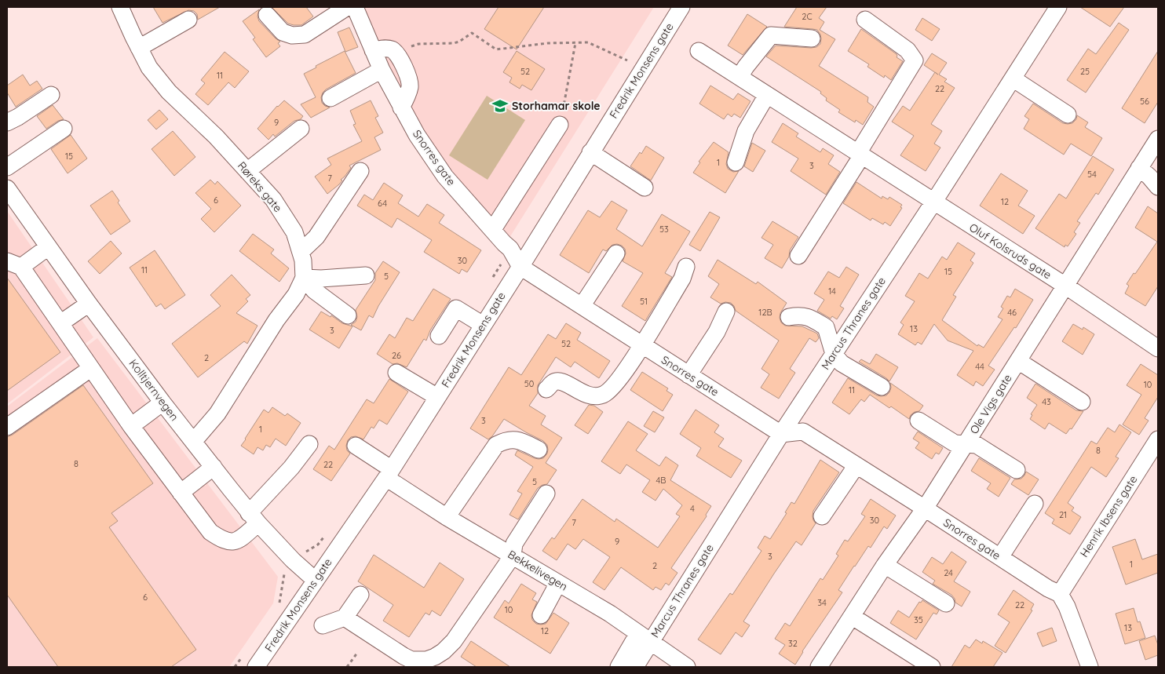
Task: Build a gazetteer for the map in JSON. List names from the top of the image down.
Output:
{
  "streets": {
    "street": [
      "Fredrik Monsens gate",
      "Snorres gate",
      "Røreks gate",
      "Oluf Kolsruds gate",
      "Marcus Thranes gate",
      "Kolltjernvegen",
      "Ole Vigs gate",
      "Henrik Ibsens gate",
      "Bekkelivegen"
    ]
  },
  "crossings": [
    ["Fredrik Monsens gate", "Snorres gate"],
    ["Fredrik Monsens gate", "Kolltjernvegen"],
    ["Fredrik Monsens gate", "Bekkelivegen"],
    ["Snorres gate", "Marcus Thranes gate"],
    ["Snorres gate", "Ole Vigs gate"],
    ["Snorres gate", "Henrik Ibsens gate"],
    ["Oluf Kolsruds gate", "Marcus Thranes gate"],
    ["Oluf Kolsruds gate", "Ole Vigs gate"],
    ["Marcus Thranes gate", "Bekkelivegen"]
  ],
  "places": {
    "school or university": ["Storhamar skole"]
  },
  "house_numbers": [
    "2C",
    "52",
    "25",
    "11",
    "22",
    "56",
    "9",
    "15",
    "1",
    "3",
    "54",
    "7",
    "6",
    "12",
    "64",
    "53",
    "30",
    "11",
    "15",
    "5",
    "14",
    "51",
    "12B",
    "46",
    "13",
    "3",
    "52",
    "26",
    "2",
    "44",
    "50",
    "10",
    "11",
    "43",
    "3",
    "1",
    "8",
    "8",
    "22",
    "4B",
    "5",
    "4",
    "21",
    "30",
    "7",
    "9",
    "3",
    "1",
    "2",
    "24",
    "6",
    "34",
    "22",
    "10",
    "35",
    "13",
    "12",
    "32"
  ]
}
